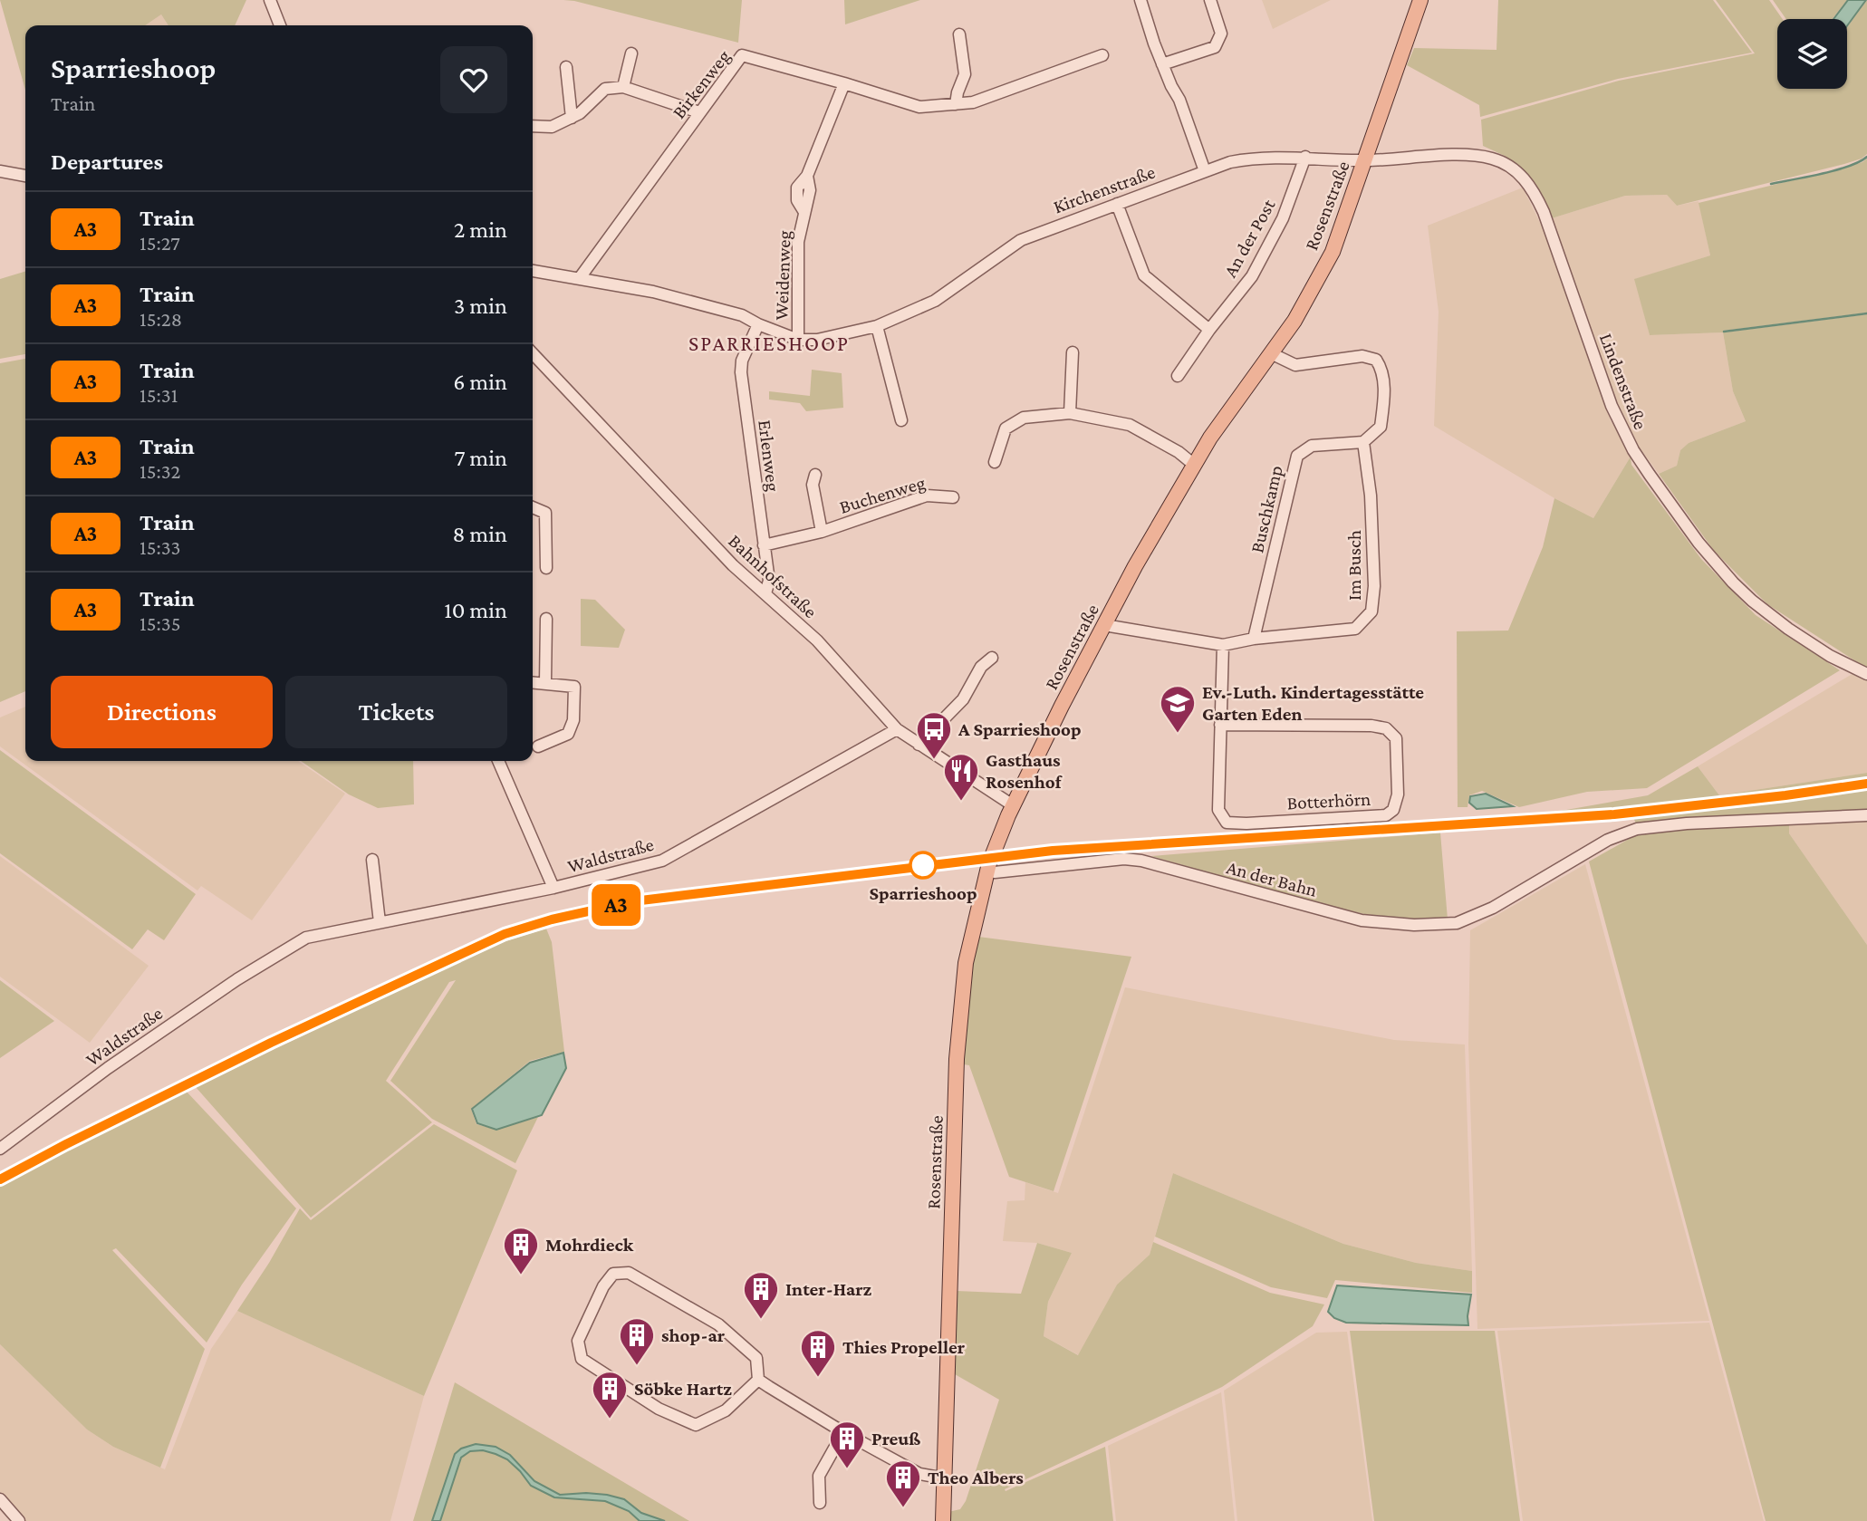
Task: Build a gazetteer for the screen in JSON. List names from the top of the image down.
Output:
{
  "streets": {
    "main road": ["Rosenstraße"],
    "street": [
      "Birkenweg",
      "Kirchenstraße",
      "An der Post",
      "Weidenweg",
      "Lindenstraße",
      "Erlenweg",
      "Buchenweg",
      "Buschkamp",
      "Im Busch",
      "Bahnhofstraße",
      "Botterhörn",
      "Waldstraße",
      "An der Bahn"
    ]
  },
  "crossings": [
    ["Birkenweg", "Kirchenstraße"],
    ["Birkenweg", "Weidenweg"],
    ["Kirchenstraße", "Rosenstraße"],
    ["Kirchenstraße", "An der Post"],
    ["Kirchenstraße", "Weidenweg"],
    ["Kirchenstraße", "Lindenstraße"],
    ["Kirchenstraße", "Erlenweg"],
    ["Rosenstraße", "Lindenstraße"],
    ["Rosenstraße", "Im Busch"],
    ["Rosenstraße", "Bahnhofstraße"],
    ["Rosenstraße", "An der Bahn"],
    ["Erlenweg", "Buchenweg"],
    ["Erlenweg", "Bahnhofstraße"],
    ["Buschkamp", "Im Busch"],
    ["Im Busch", "Botterhörn"],
    ["Bahnhofstraße", "Waldstraße"]
  ],
  "districts": ["SPARRIESHOOP"],
  "places": {
    "school or university": ["Ev.-Luth. Kindertagesstätte Garten Eden"],
    "bus stop": ["A Sparrieshoop"],
    "restaurant": ["Gasthaus Rosenhof"],
    "other": ["Sparrieshoop"],
    "building": [
      "Mohrdieck",
      "Inter-Harz",
      "shop-ar",
      "Thies Propeller",
      "Söbke Hartz",
      "Preuß",
      "Theo Albers"
    ]
  },
  "page": {
    "on_map": "A3",
    "heading": [
      ["Sparrieshoop", "Train"],
      "Departures"
    ],
    "list": [
      {
        "mark": "A3",
        "name": "Train",
        "note": "15:27",
        "value": "2 min"
      },
      {
        "mark": "A3",
        "name": "Train",
        "note": "15:28",
        "value": "3 min"
      },
      {
        "mark": "A3",
        "name": "Train",
        "note": "15:31",
        "value": "6 min"
      },
      {
        "mark": "A3",
        "name": "Train",
        "note": "15:32",
        "value": "7 min"
      },
      {
        "mark": "A3",
        "name": "Train",
        "note": "15:33",
        "value": "8 min"
      },
      {
        "mark": "A3",
        "name": "Train",
        "note": "15:35",
        "value": "10 min"
      }
    ],
    "buttons": ["Directions", "Tickets"]
  }
}
